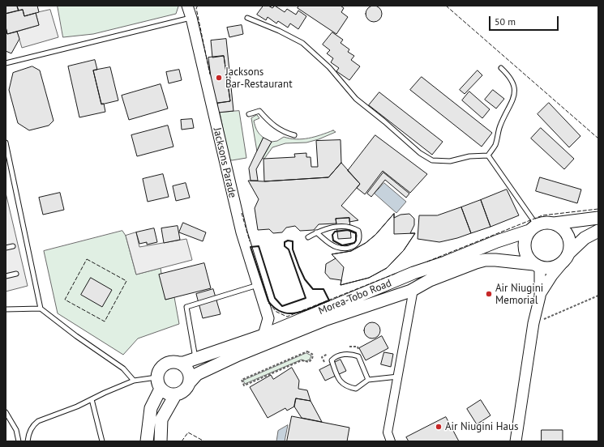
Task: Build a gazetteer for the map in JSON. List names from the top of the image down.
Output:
{
  "streets": {
    "main road": ["Morea-Tobo Road"],
    "street": ["Jacksons Parade"]
  },
  "places": ["Jacksons Bar-Restaurant", "Air Niugini Memorial", "Air Niugini Haus"],
  "scale_bar": "50 m"
}
